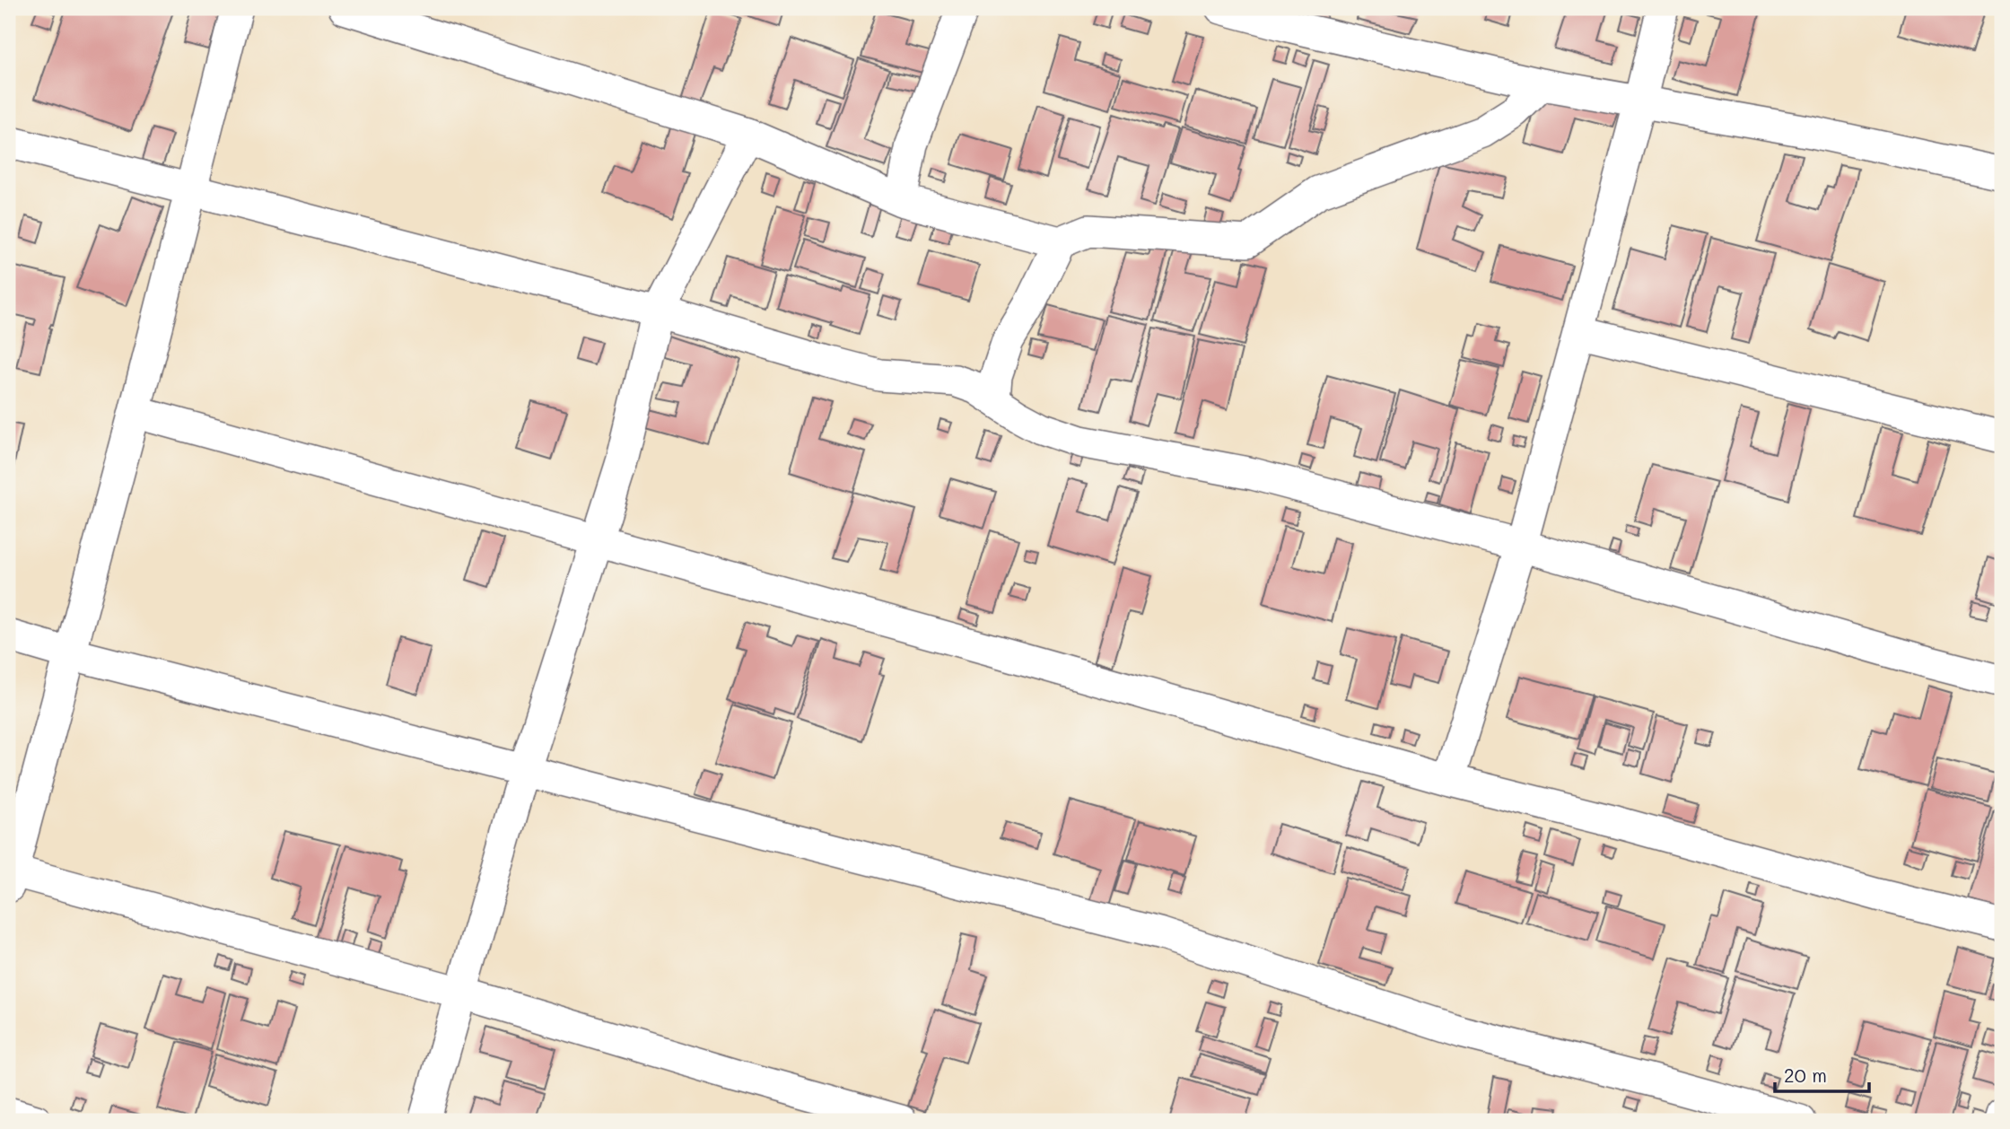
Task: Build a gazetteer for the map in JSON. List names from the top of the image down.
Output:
{
  "scale_bar": "20 m"
}
